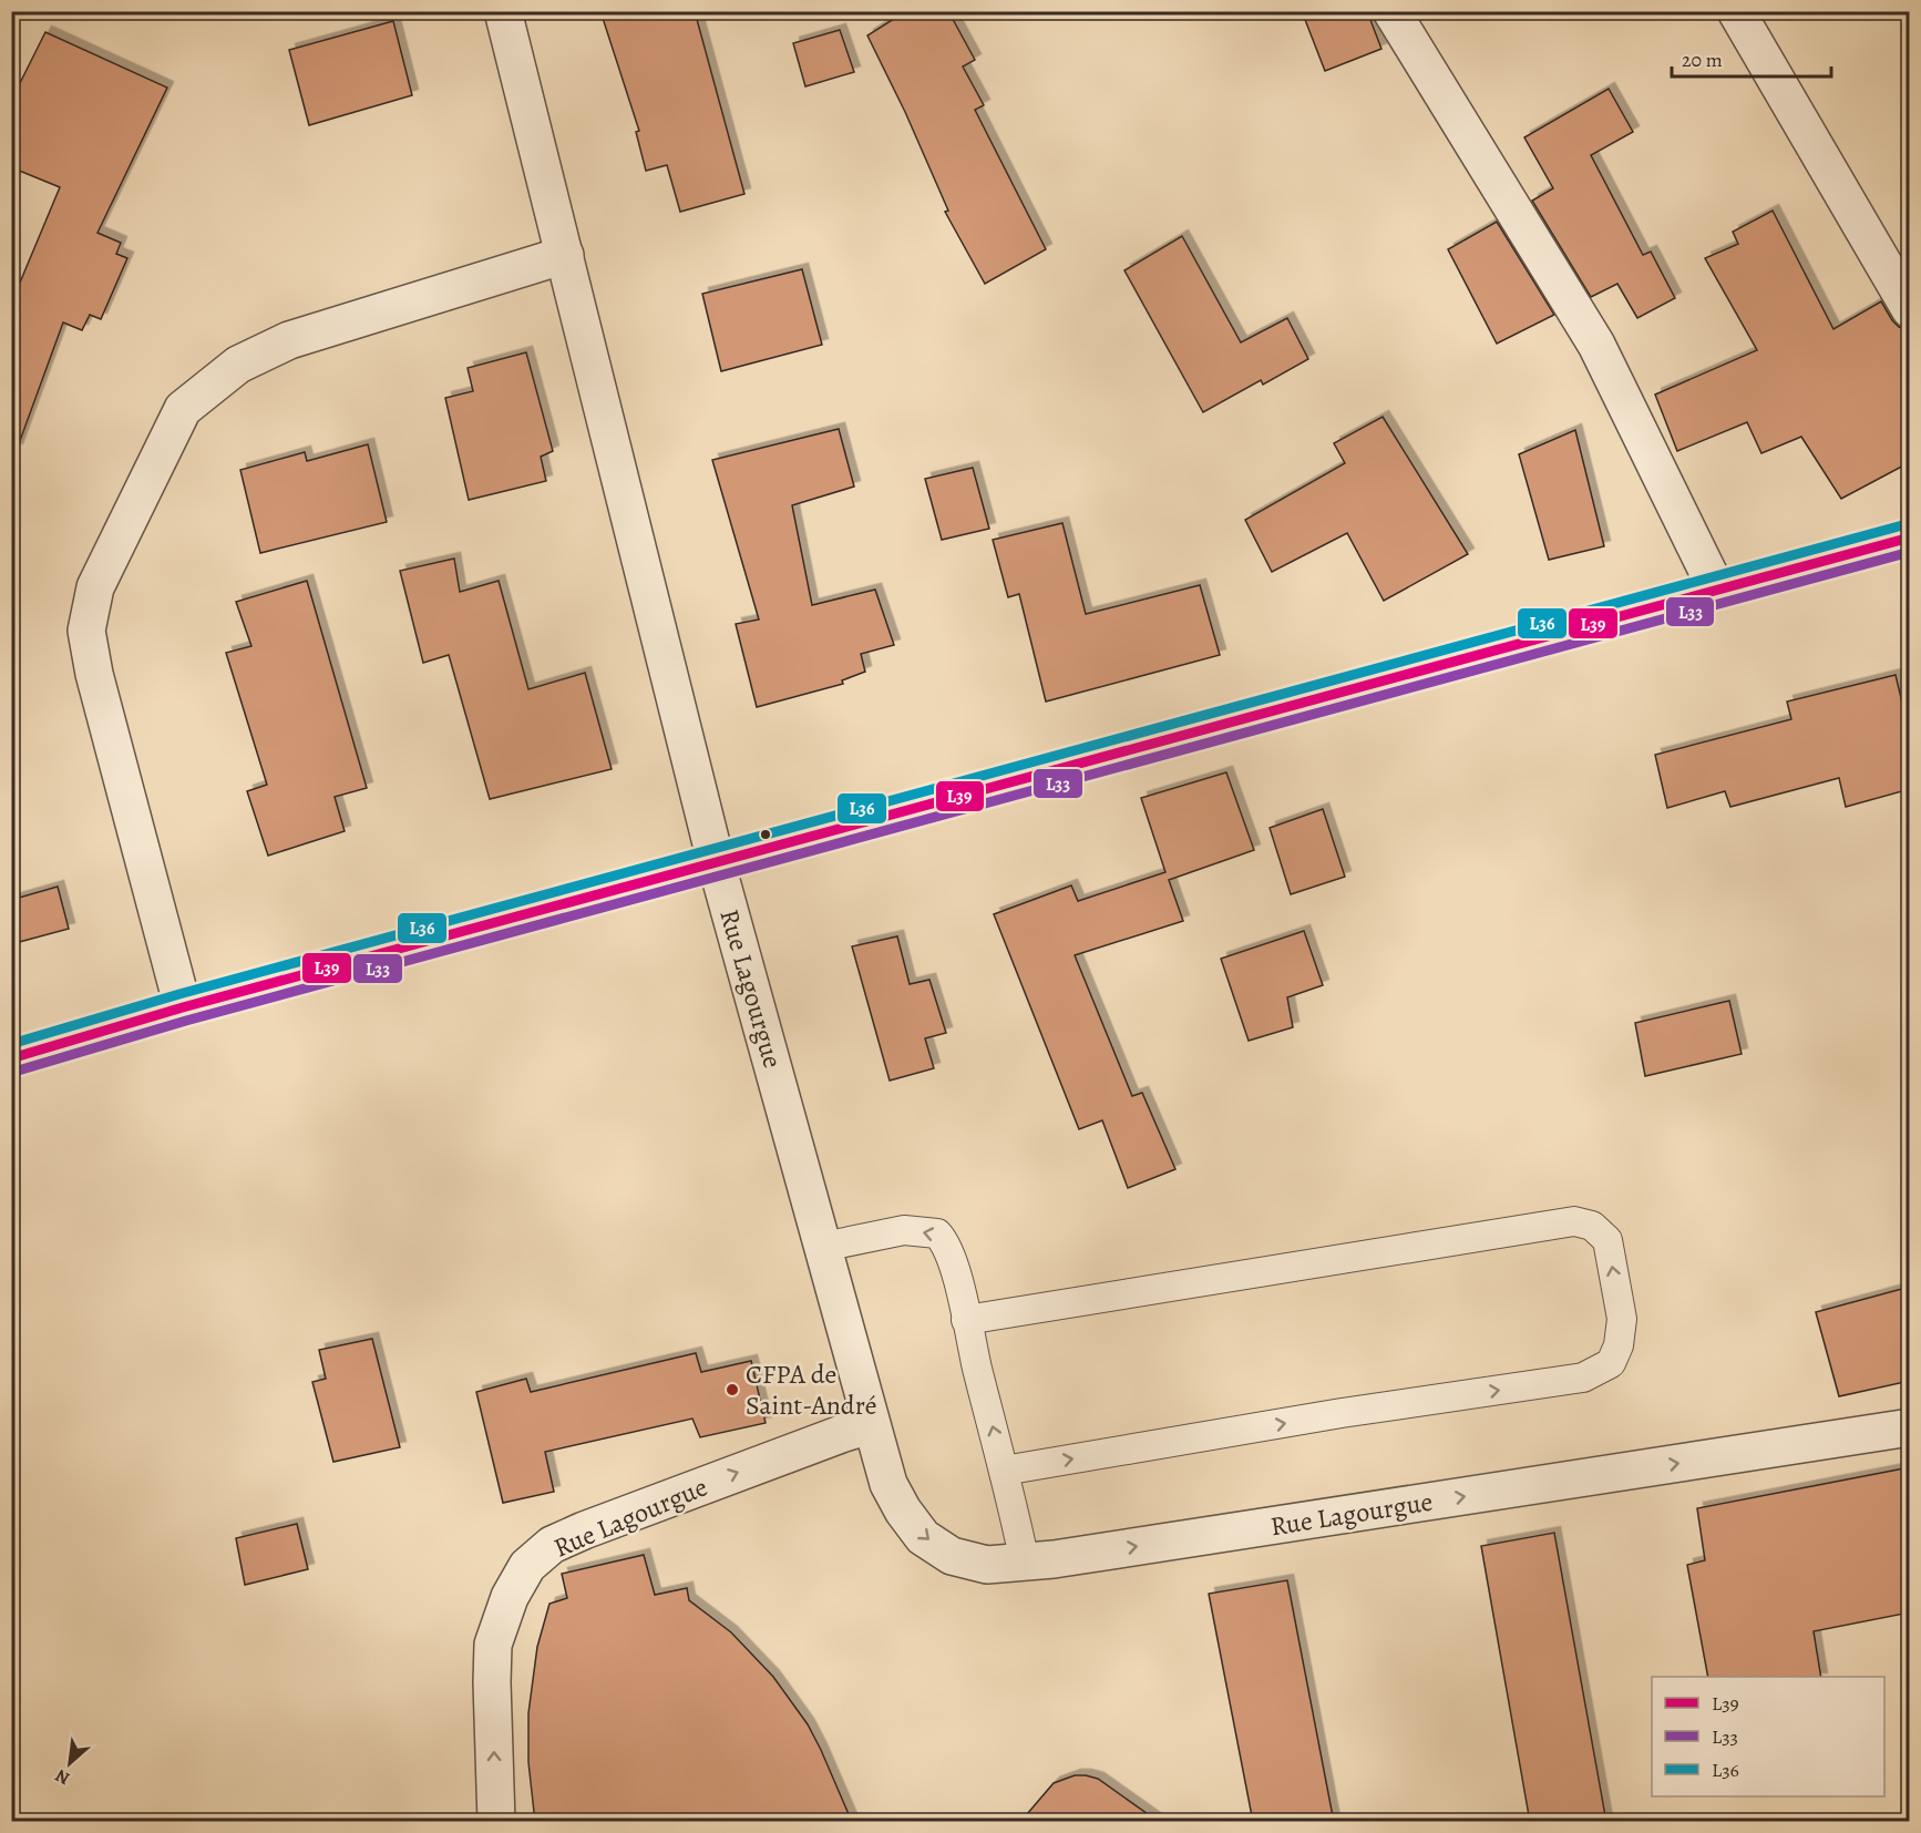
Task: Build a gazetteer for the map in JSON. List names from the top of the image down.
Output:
{
  "streets": {
    "street": ["Rue Lagourgue"]
  },
  "one_way": ["Rue Lagourgue"],
  "places": ["CFPA de Saint-André"],
  "lines": ["transit line L36", "transit line L39", "transit line L33"],
  "legend": ["L39", "L33", "L36"],
  "scale_bar": "20 m",
  "north": "bottom left"
}
